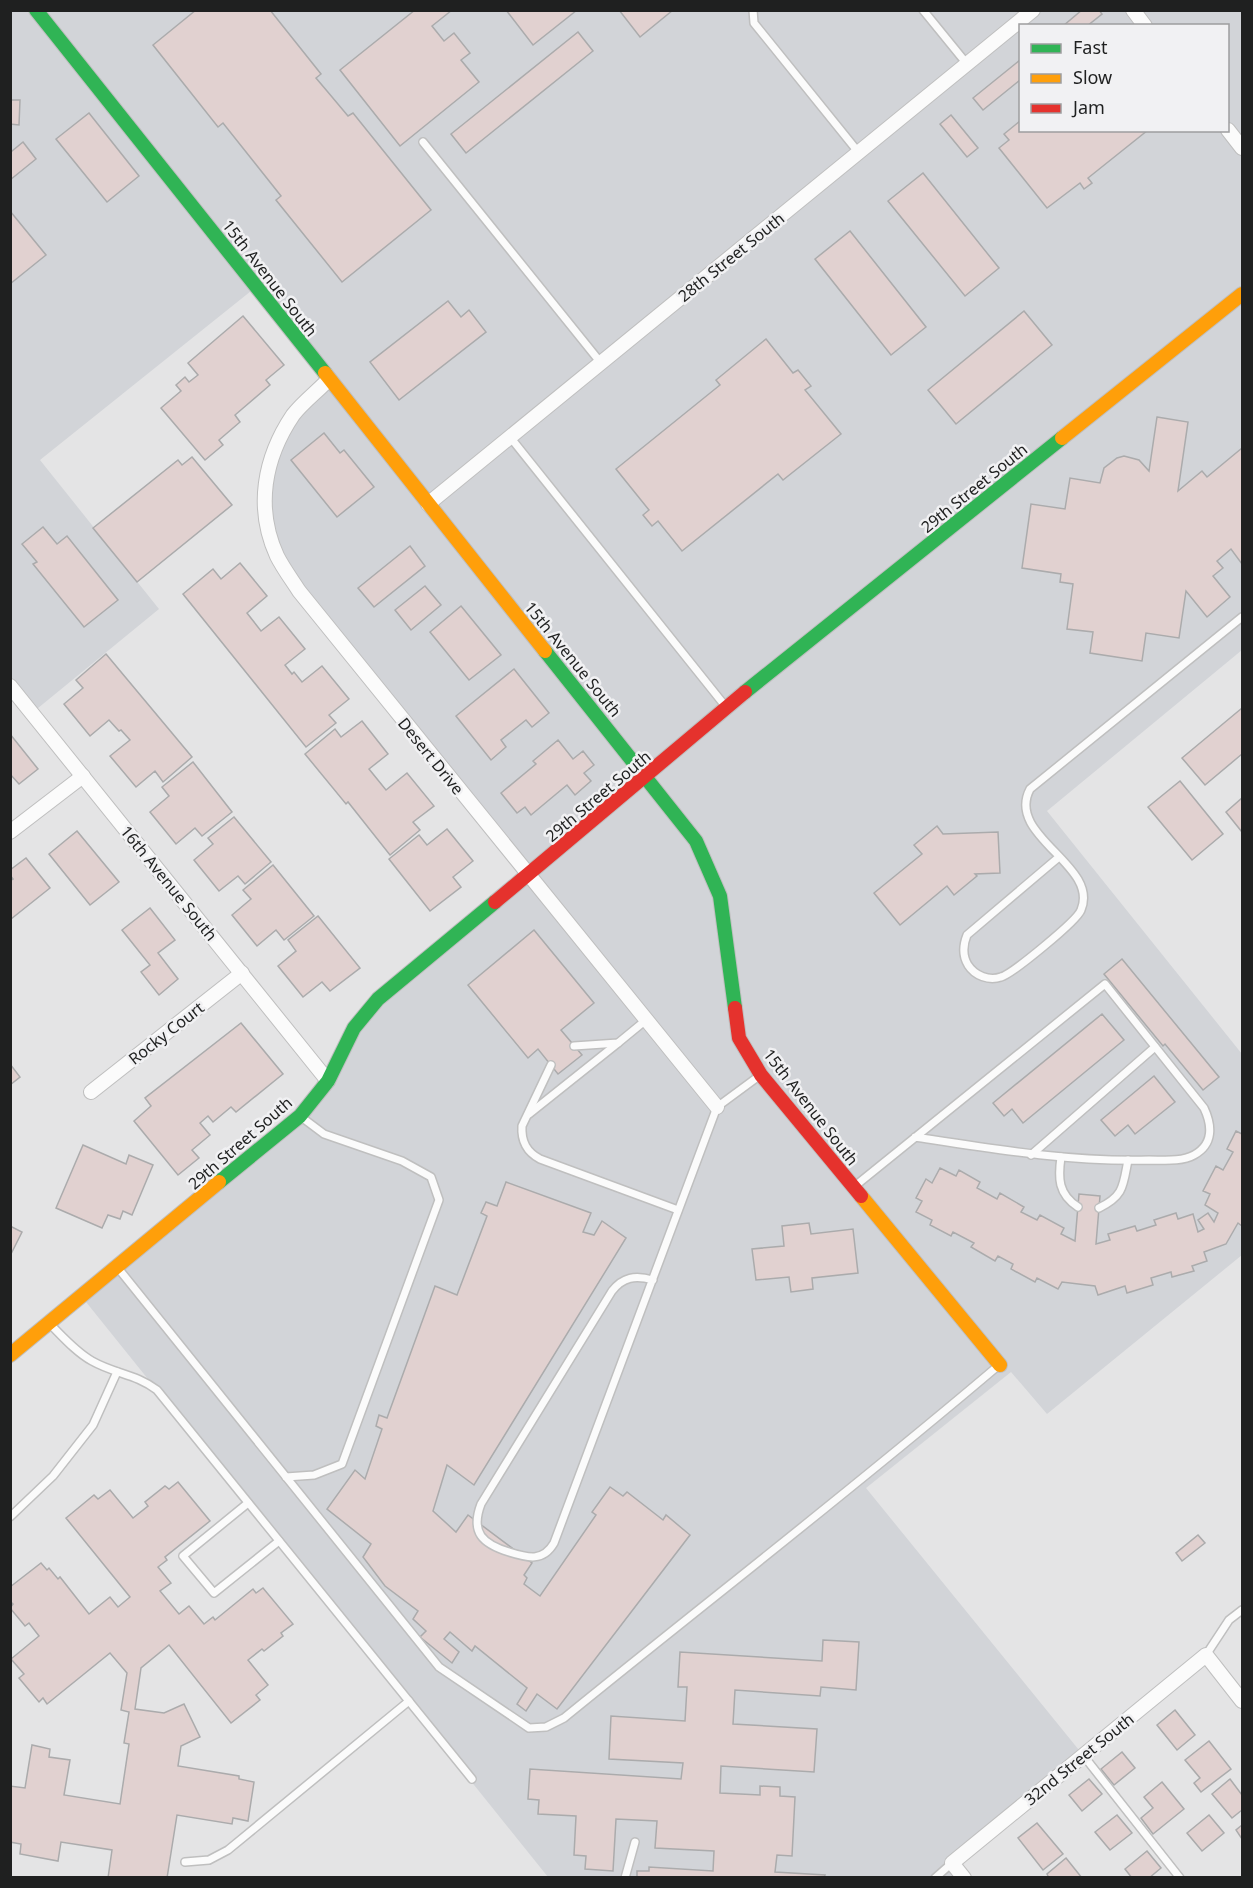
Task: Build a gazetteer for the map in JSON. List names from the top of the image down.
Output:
{
  "streets": {
    "street": [
      "28th Street South",
      "15th Avenue South",
      "29th Street South",
      "Desert Drive",
      "16th Avenue South",
      "Rocky Court",
      "32nd Street South"
    ]
  },
  "crossings": [
    ["28th Street South", "15th Avenue South"],
    ["15th Avenue South", "29th Street South"],
    ["15th Avenue South", "Desert Drive"],
    ["29th Street South", "Desert Drive"],
    ["29th Street South", "16th Avenue South"],
    ["16th Avenue South", "Rocky Court"]
  ],
  "legend": ["Fast", "Slow", "Jam"]
}
